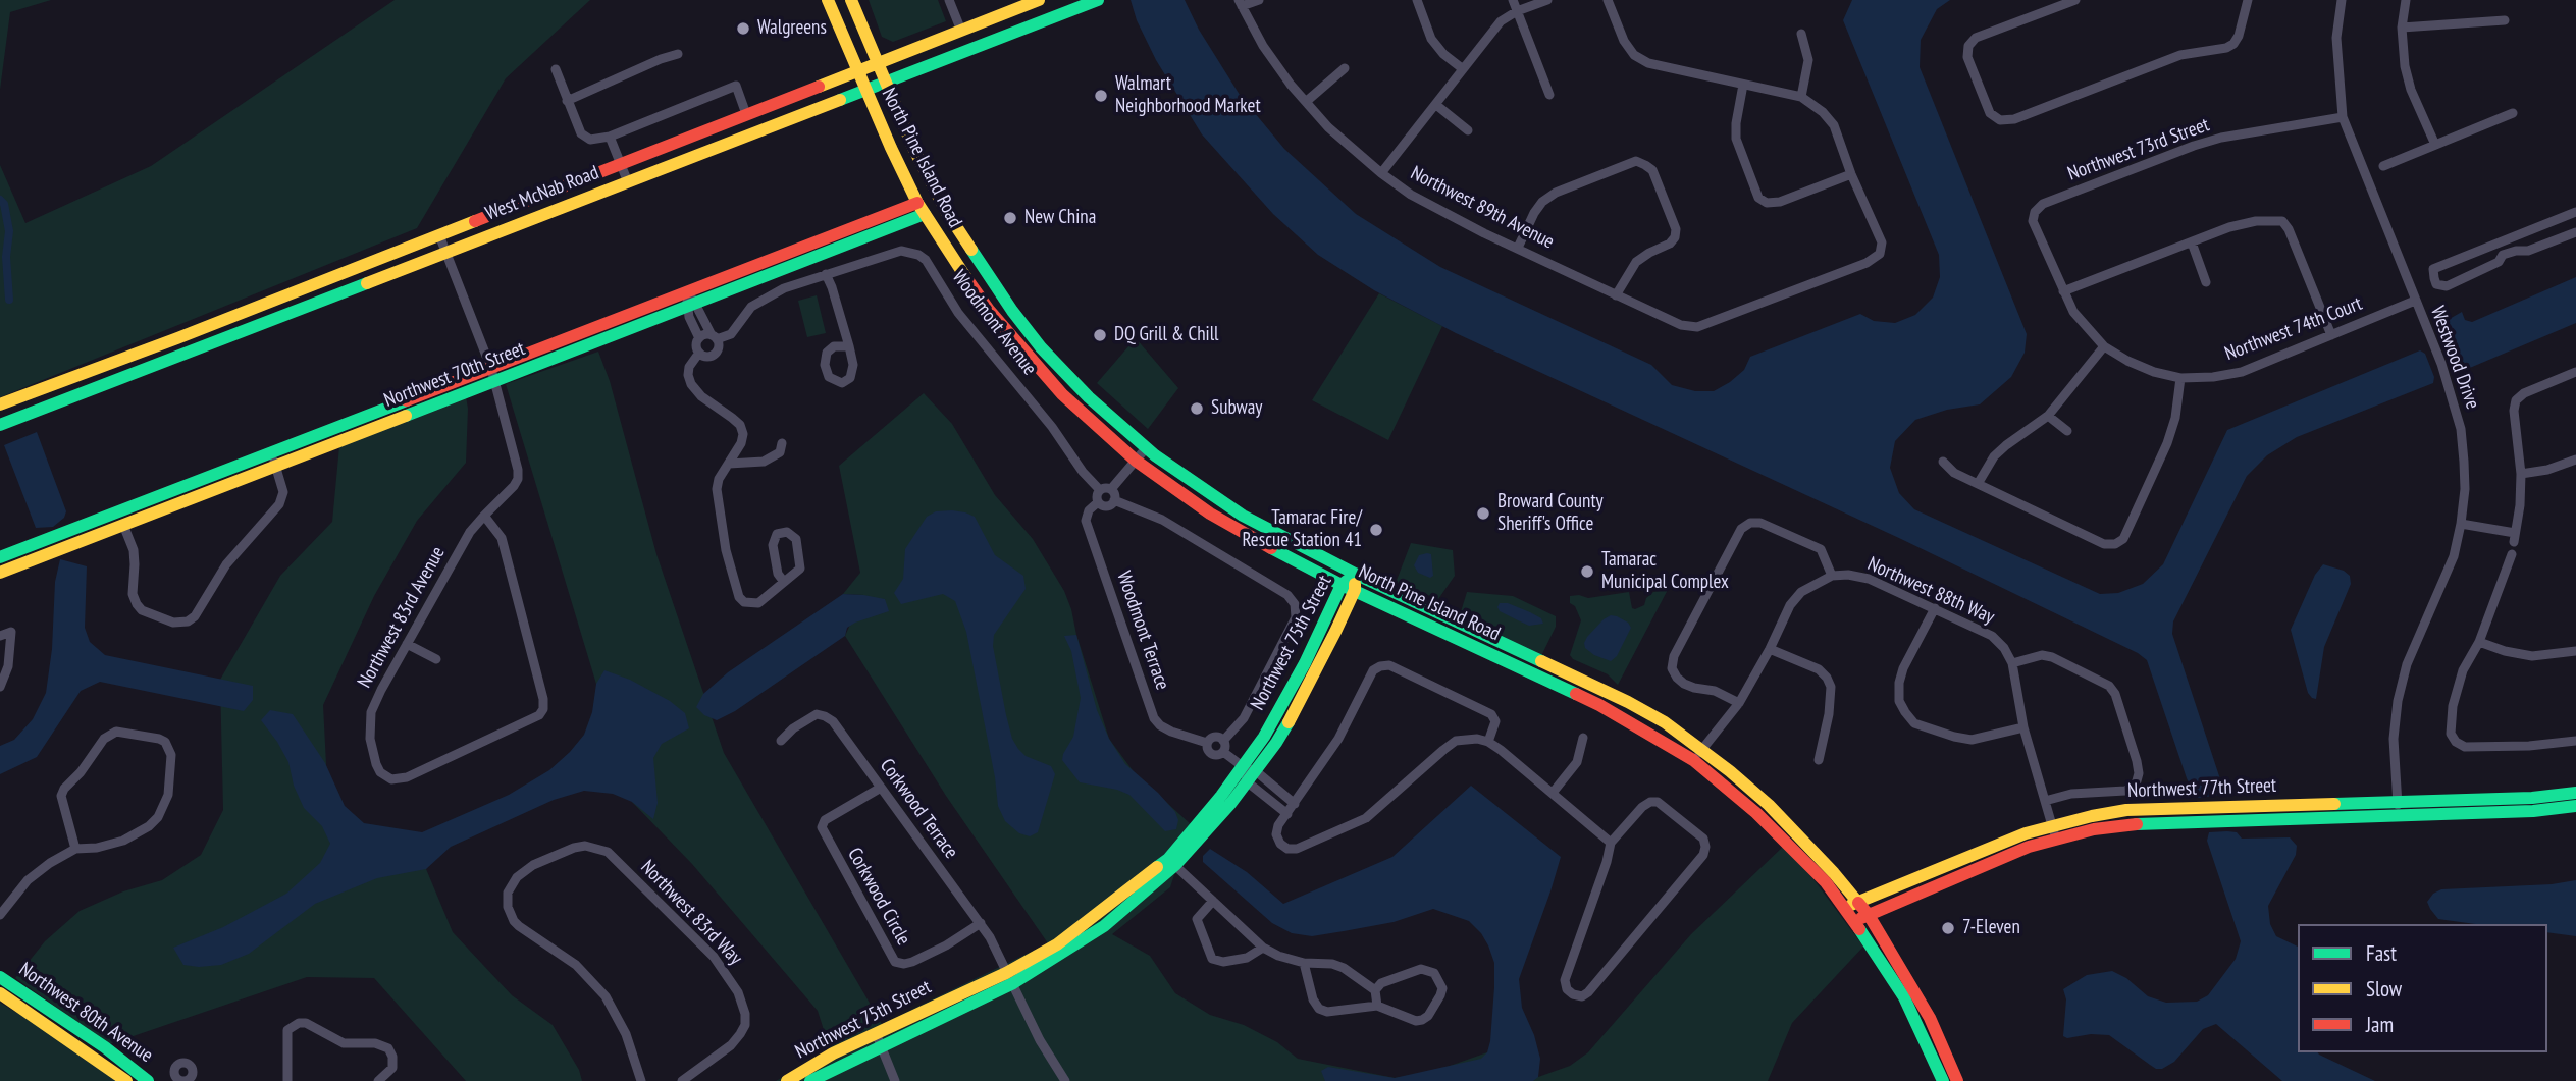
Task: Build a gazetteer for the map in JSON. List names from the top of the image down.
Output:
{
  "streets": {
    "main road": [
      "North Pine Island Road",
      "West McNab Road",
      "Northwest 70th Street",
      "Northwest 75th Street",
      "Northwest 77th Street",
      "Northwest 80th Avenue"
    ],
    "street": [
      "Northwest 73rd Street",
      "Northwest 89th Avenue",
      "Woodmont Avenue",
      "Northwest 74th Court",
      "Westwood Drive",
      "Northwest 88th Way",
      "Northwest 83rd Avenue",
      "Woodmont Terrace",
      "Corkwood Terrace",
      "Corkwood Circle",
      "Northwest 83rd Way"
    ]
  },
  "crossings": [
    ["Northwest 73rd Street", "Northwest 74th Court"],
    ["Northwest 73rd Street", "Westwood Drive"],
    ["North Pine Island Road", "West McNab Road"],
    ["North Pine Island Road", "Northwest 70th Street"],
    ["North Pine Island Road", "Northwest 75th Street"],
    ["North Pine Island Road", "Northwest 77th Street"],
    ["Woodmont Avenue", "Woodmont Terrace"],
    ["Northwest 74th Court", "Westwood Drive"],
    ["Westwood Drive", "Northwest 77th Street"],
    ["Northwest 70th Street", "Northwest 83rd Avenue"],
    ["Northwest 88th Way", "Northwest 77th Street"],
    ["Northwest 75th Street", "Corkwood Terrace"],
    ["Corkwood Terrace", "Corkwood Circle"]
  ],
  "places": [
    "Walgreens",
    "Walmart Neighborhood Market",
    "New China",
    "DQ Grill & Chill",
    "Subway",
    "Broward County Sheriff's Office",
    "Tamarac Fire/ Rescue Station 41",
    "Tamarac Municipal Complex",
    "7-Eleven"
  ],
  "legend": ["Fast", "Slow", "Jam"]
}
